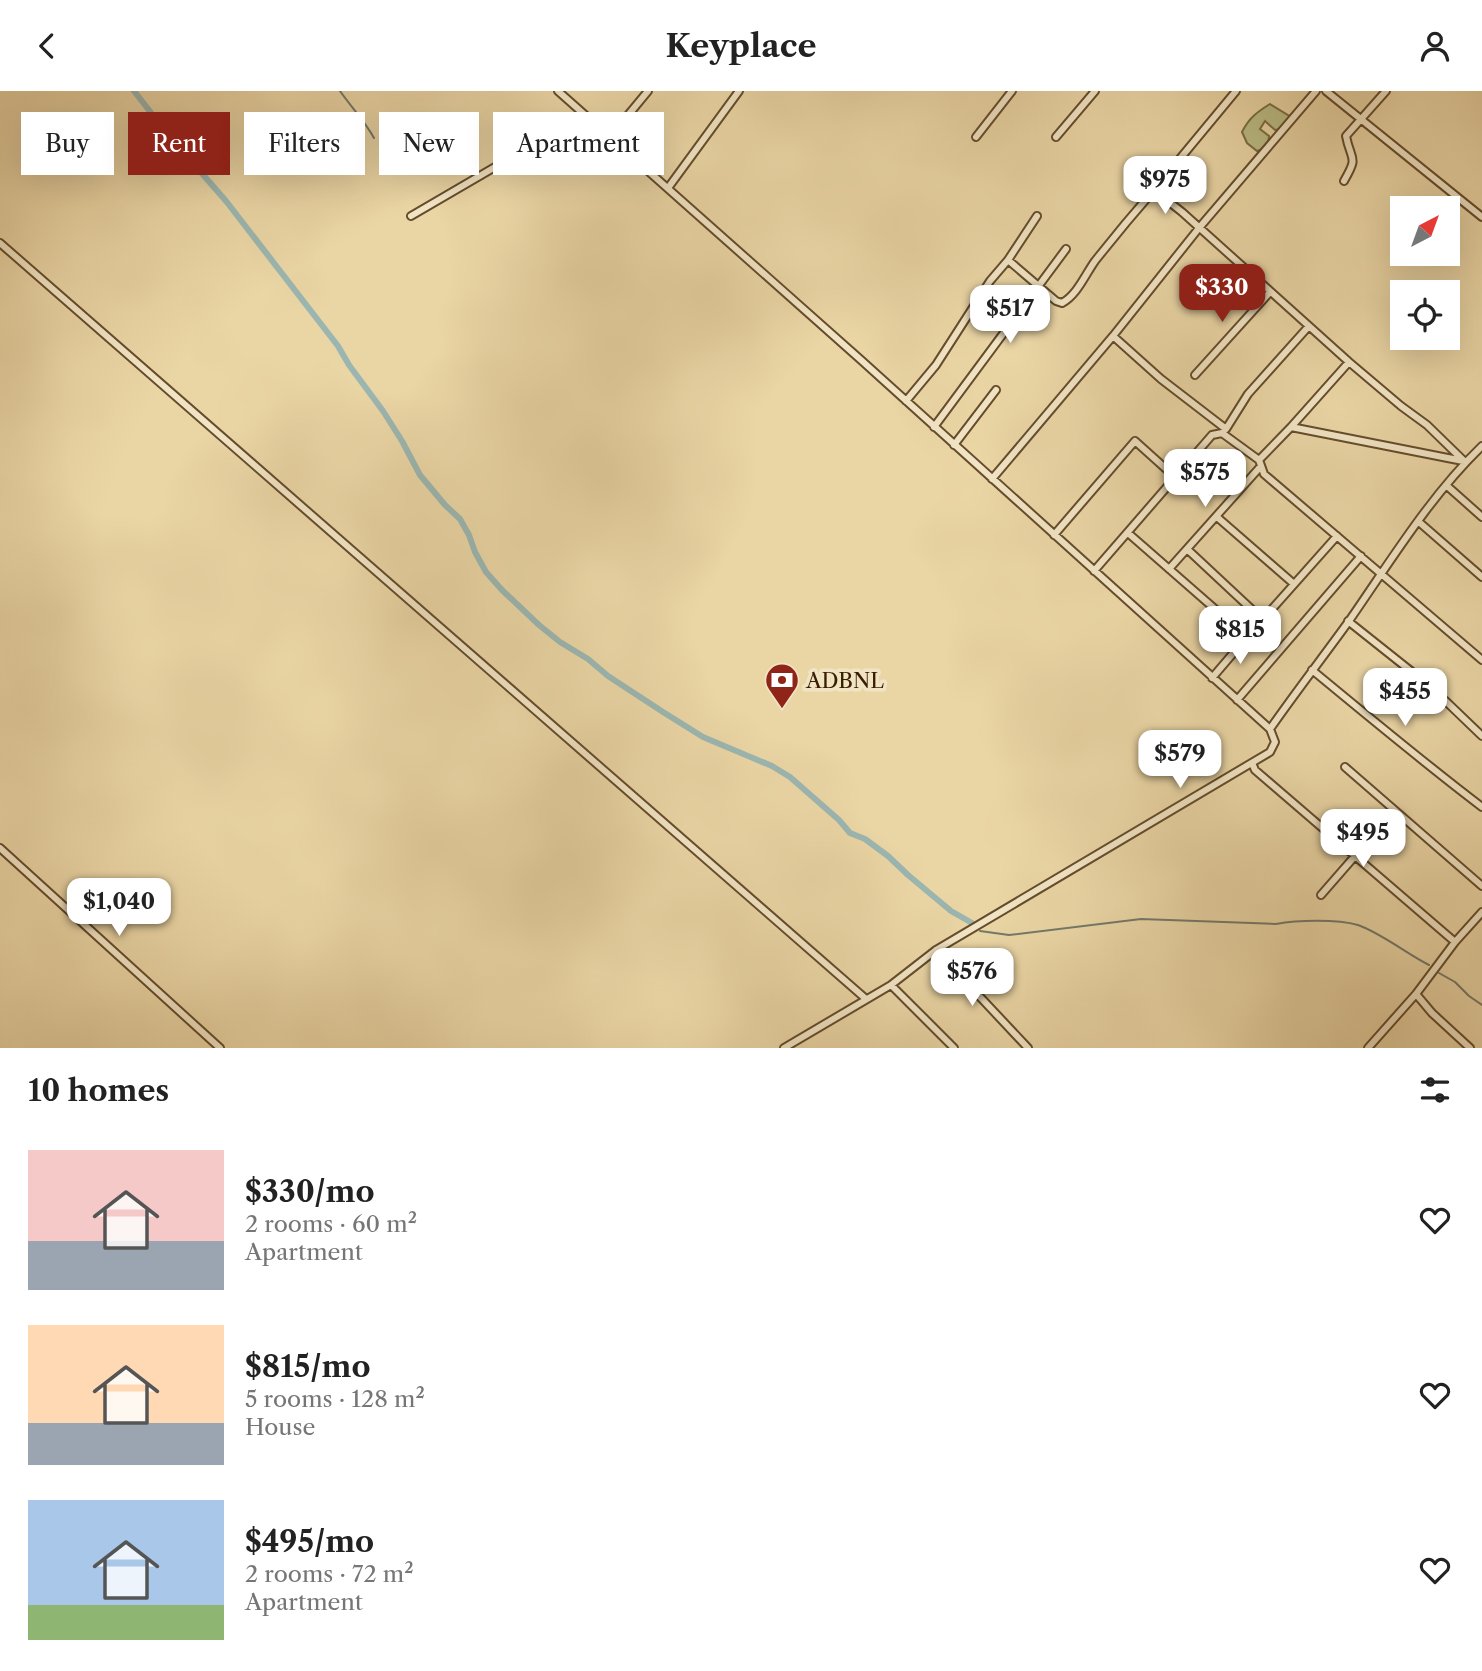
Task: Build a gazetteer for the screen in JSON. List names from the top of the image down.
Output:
{
  "places": {
    "bank": ["ADBNL"]
  },
  "north": "top right",
  "page": {
    "header": "Keyplace",
    "chip": [
      "Buy",
      "Rent",
      "Filters",
      "New",
      "Apartment"
    ],
    "price": [
      "$975",
      "$330",
      "$517",
      "$575",
      "$815",
      "$455",
      "$579",
      "$495",
      "$1,040",
      "$576"
    ],
    "heading": "10 homes",
    "list": [
      {
        "name": "$330/mo",
        "note": "2 rooms · 60 m² · Apartment"
      },
      {
        "name": "$815/mo",
        "note": "5 rooms · 128 m² · House"
      },
      {
        "name": "$495/mo",
        "note": "2 rooms · 72 m² · Apartment"
      }
    ]
  }
}
